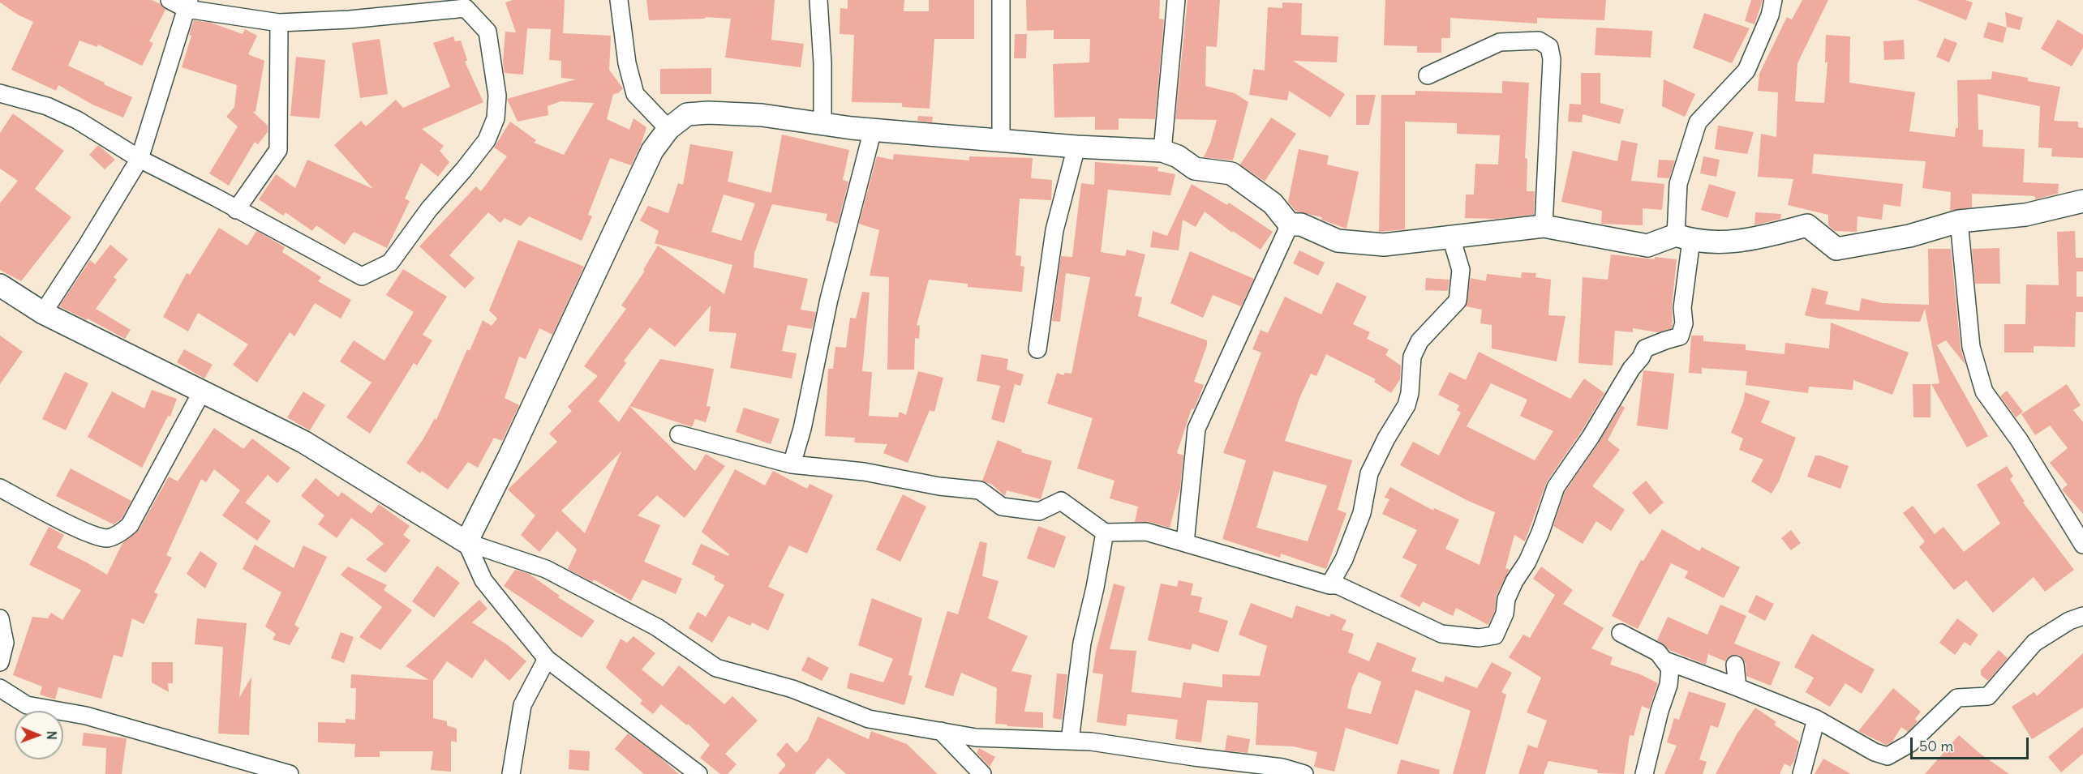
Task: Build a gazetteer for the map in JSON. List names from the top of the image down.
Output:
{
  "scale_bar": "50 m",
  "north": "right"
}
